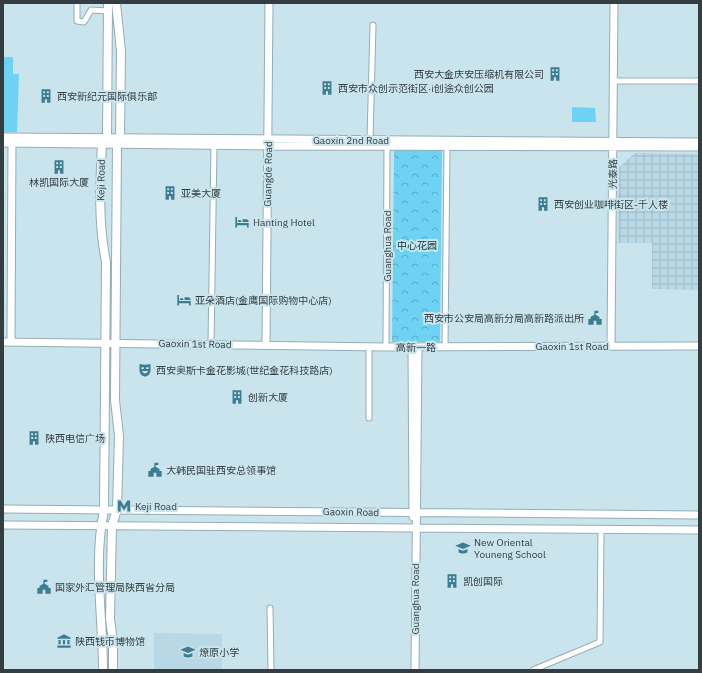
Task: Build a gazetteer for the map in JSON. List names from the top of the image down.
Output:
{
  "streets": {
    "main road": ["Keji Road"],
    "street": [
      "Gaoxin 2nd Road",
      "Guangde Road",
      "光泰路",
      "Guanghua Road",
      "Gaoxin 1st Road",
      "高新一路",
      "Gaoxin Road"
    ]
  },
  "crossings": [
    ["Gaoxin 2nd Road", "Guangde Road"],
    ["Gaoxin 2nd Road", "光泰路"],
    ["Gaoxin 2nd Road", "Keji Road"],
    ["Gaoxin 2nd Road", "Guanghua Road"],
    ["Guangde Road", "Gaoxin 1st Road"],
    ["光泰路", "Gaoxin 1st Road"],
    ["Keji Road", "Gaoxin 1st Road"],
    ["Keji Road", "Gaoxin Road"],
    ["Guanghua Road", "Gaoxin 1st Road"],
    ["Guanghua Road", "高新一路"],
    ["Guanghua Road", "Gaoxin Road"],
    ["Gaoxin 1st Road", "高新一路"]
  ],
  "parks": ["中心花园"],
  "places": {
    "building": [
      "西安大金庆安压缩机有限公司",
      "西安市众创示范街区·i创途众创公园",
      "西安新纪元国际俱乐部",
      "林凯国际大厦",
      "亚美大厦",
      "西安创业咖啡街区-千人楼",
      "创新大厦",
      "陕西电信广场",
      "凯创国际"
    ],
    "hotel": ["Hanting Hotel", "亚朵酒店(金鹰国际购物中心店)"],
    "public building": ["西安市公安局高新分局高新路派出所", "大韩民国驻西安总领事馆", "国家外汇管理局陕西省分局"],
    "theatre": ["西安奥斯卡金花影城(世纪金花科技路店)"],
    "metro station": ["Keji Road"],
    "school or university": ["New Oriental Youneng School", "燎原小学"],
    "museum": ["陕西钱币博物馆"]
  }
}
